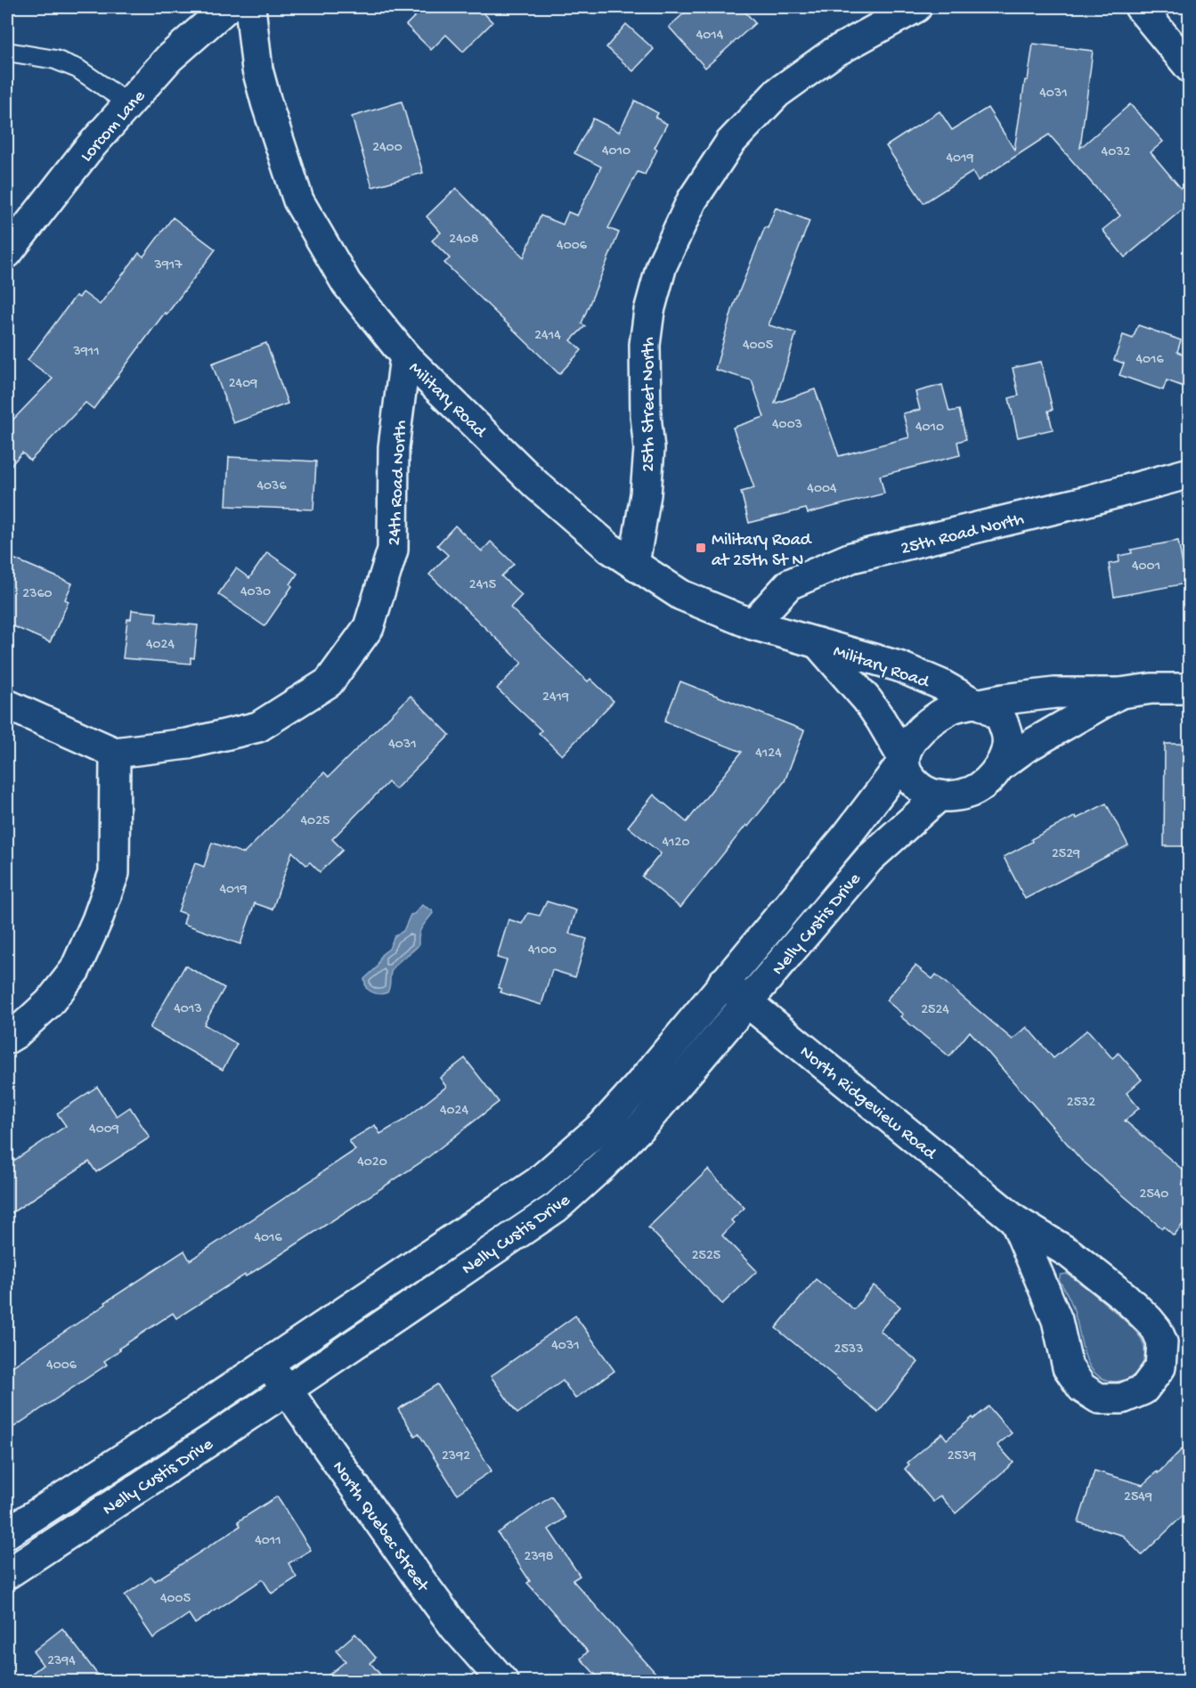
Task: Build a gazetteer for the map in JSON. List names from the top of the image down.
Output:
{
  "streets": {
    "street": [
      "Lorcom Lane",
      "Military Road",
      "25th Street North",
      "24th Road North",
      "25th Road North",
      "Nelly Custis Drive",
      "North Ridgeview Road",
      "North Quebec Street"
    ]
  },
  "crossings": [
    ["Military Road", "25th Street North"],
    ["Military Road", "24th Road North"],
    ["Military Road", "25th Road North"],
    ["Military Road", "Nelly Custis Drive"],
    ["Nelly Custis Drive", "North Ridgeview Road"],
    ["Nelly Custis Drive", "North Quebec Street"]
  ],
  "places": {
    "transit": ["Military Road at 25th St N"]
  },
  "house_numbers": [
    "4014",
    "4031",
    "2400",
    "4010",
    "4032",
    "4019",
    "2408",
    "4006",
    "3917",
    "2414",
    "4005",
    "3911",
    "4016",
    "2409",
    "4003",
    "4010",
    "4036",
    "4004",
    "4001",
    "2415",
    "4030",
    "2360",
    "4024",
    "2419",
    "4031",
    "4124",
    "4025",
    "4120",
    "2529",
    "4019",
    "4100",
    "4013",
    "2524",
    "2532",
    "4024",
    "4009",
    "4020",
    "2540",
    "4016",
    "2525",
    "4031",
    "2533",
    "4006",
    "2392",
    "2539",
    "2549",
    "4011",
    "2398",
    "4005",
    "2394"
  ]
}
